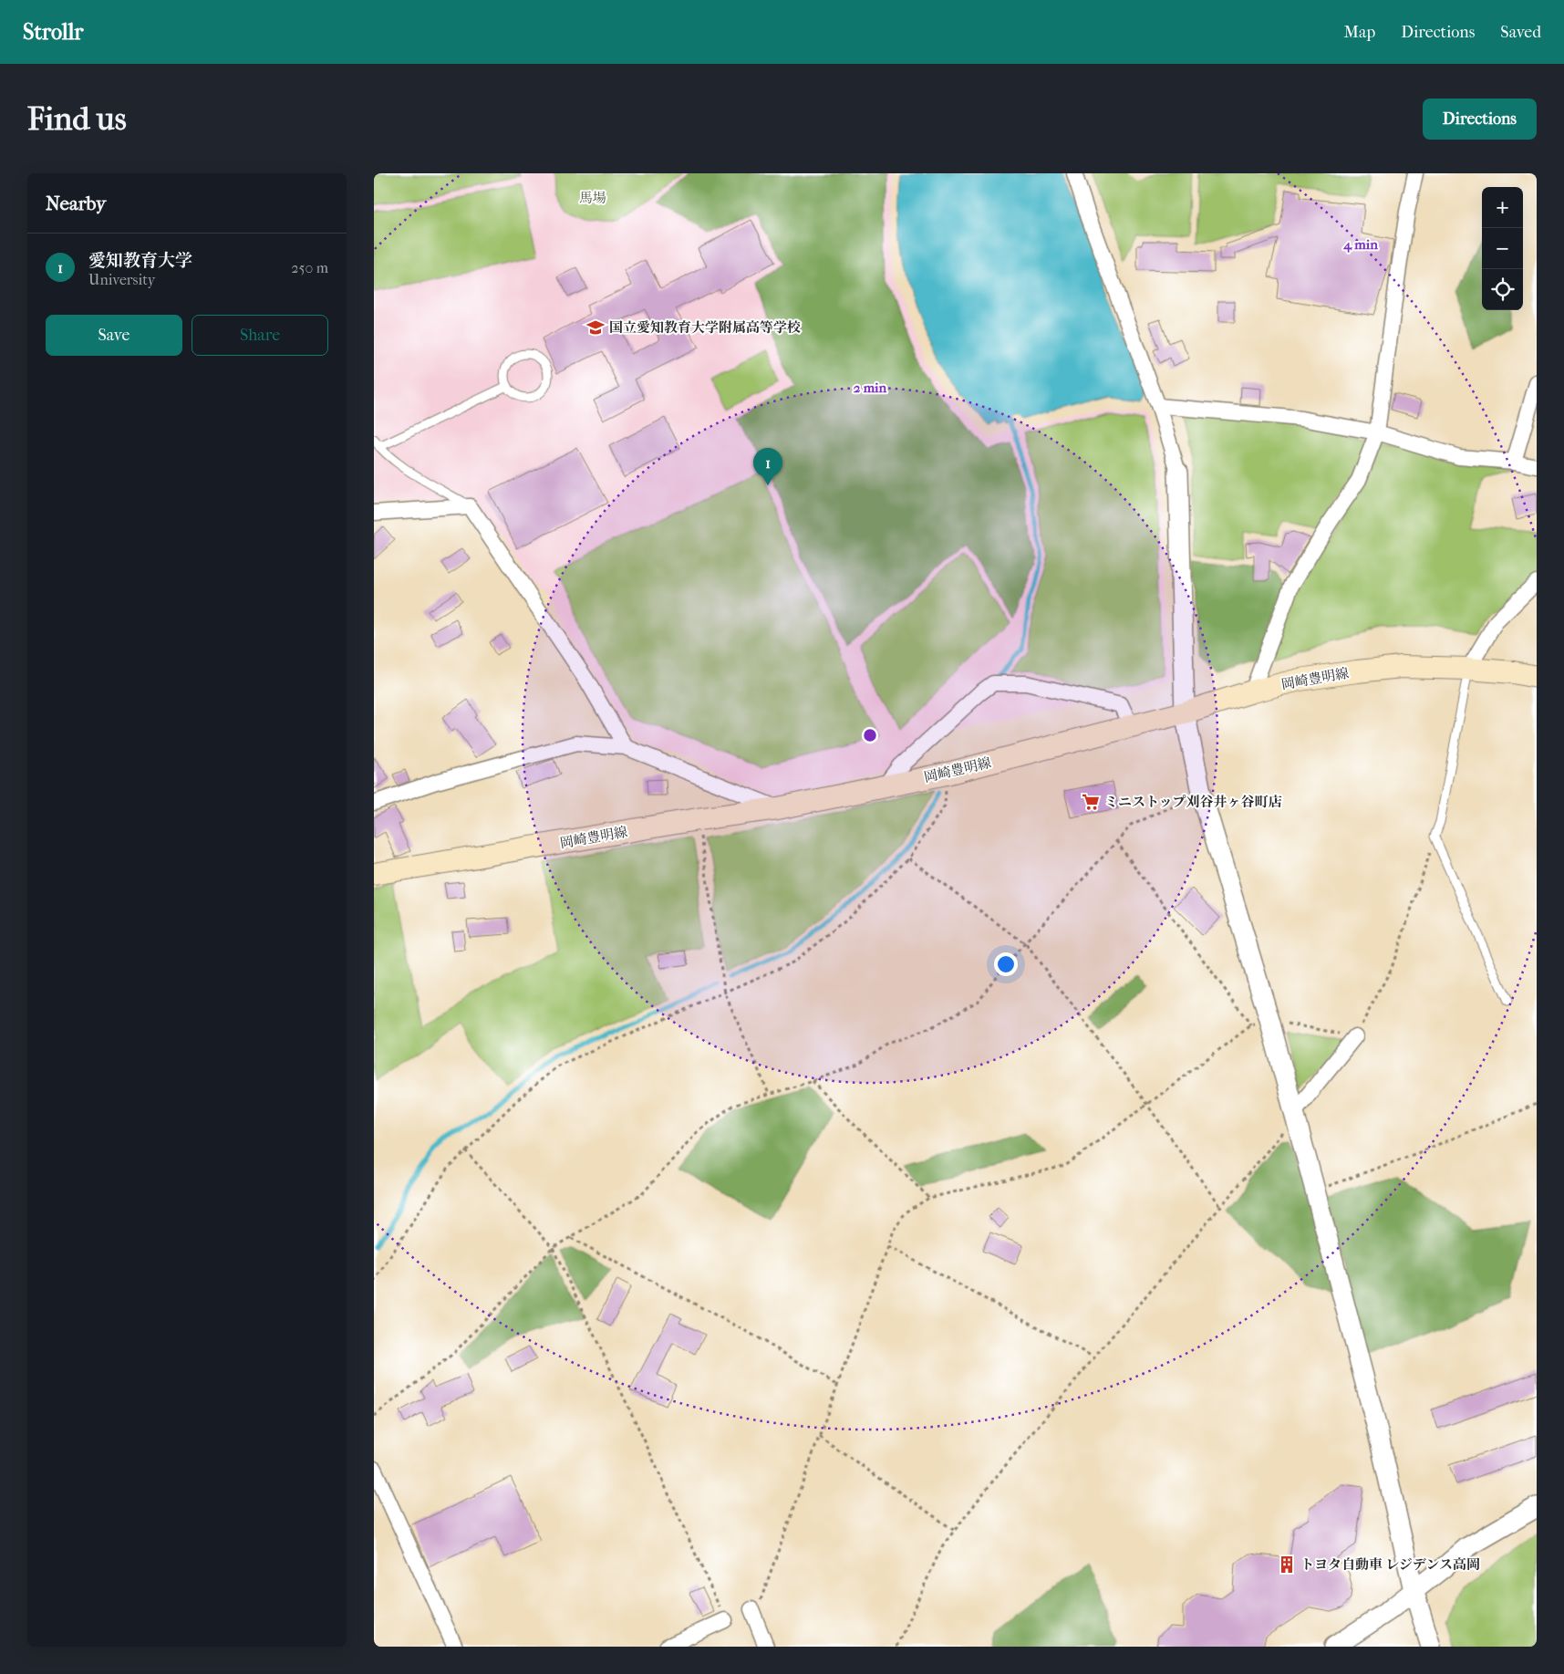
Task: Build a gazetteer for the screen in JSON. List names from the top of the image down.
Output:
{
  "streets": {
    "main road": ["岡崎豊明線"]
  },
  "parks": ["馬場"],
  "places": {
    "school or university": ["国立愛知教育大学附属高等学校"],
    "supermarket": ["ミニストップ刈谷井ヶ谷町店"],
    "building": ["トヨタ自動車 レジデンス高岡"]
  },
  "page": {
    "header": "Strollr",
    "nav": ["Map", "Directions", "Saved"],
    "buttons": [
      "Directions",
      ["Save", "Share"]
    ],
    "title": "Find us",
    "heading": "Nearby",
    "map_buttons": ["+", "−"],
    "list": [
      {
        "mark": "1",
        "name": "愛知教育大学",
        "note": "University",
        "value": "250 m"
      }
    ],
    "pins": "1"
  },
  "rings": ["4 min", "2 min"]
}
